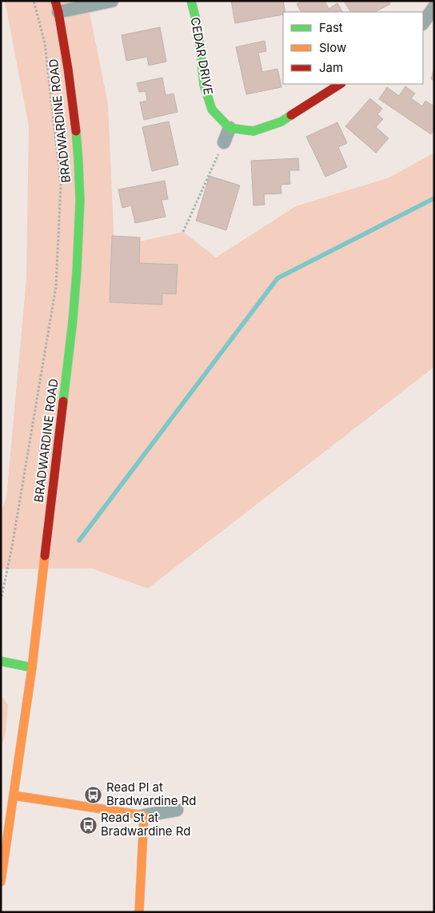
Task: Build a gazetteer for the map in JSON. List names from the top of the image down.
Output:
{
  "streets": {
    "main road": ["CEDAR DRIVE", "BRADWARDINE ROAD"]
  },
  "places": {
    "bus stop": ["Read Pl at Bradwardine Rd", "Read St at Bradwardine Rd"]
  },
  "legend": ["Fast", "Slow", "Jam"]
}
